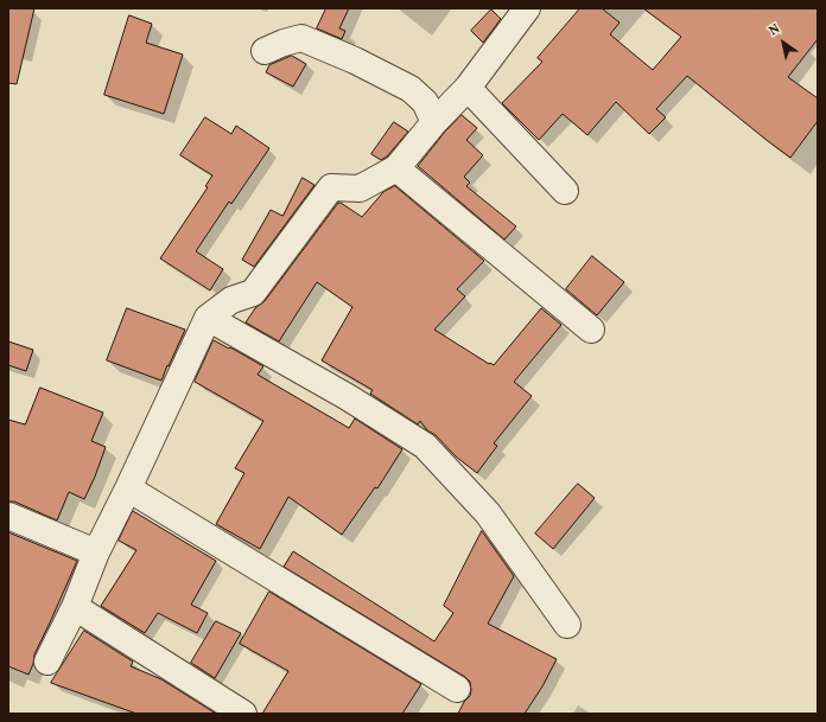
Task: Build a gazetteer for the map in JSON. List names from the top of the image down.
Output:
{
  "north": "top left"
}
